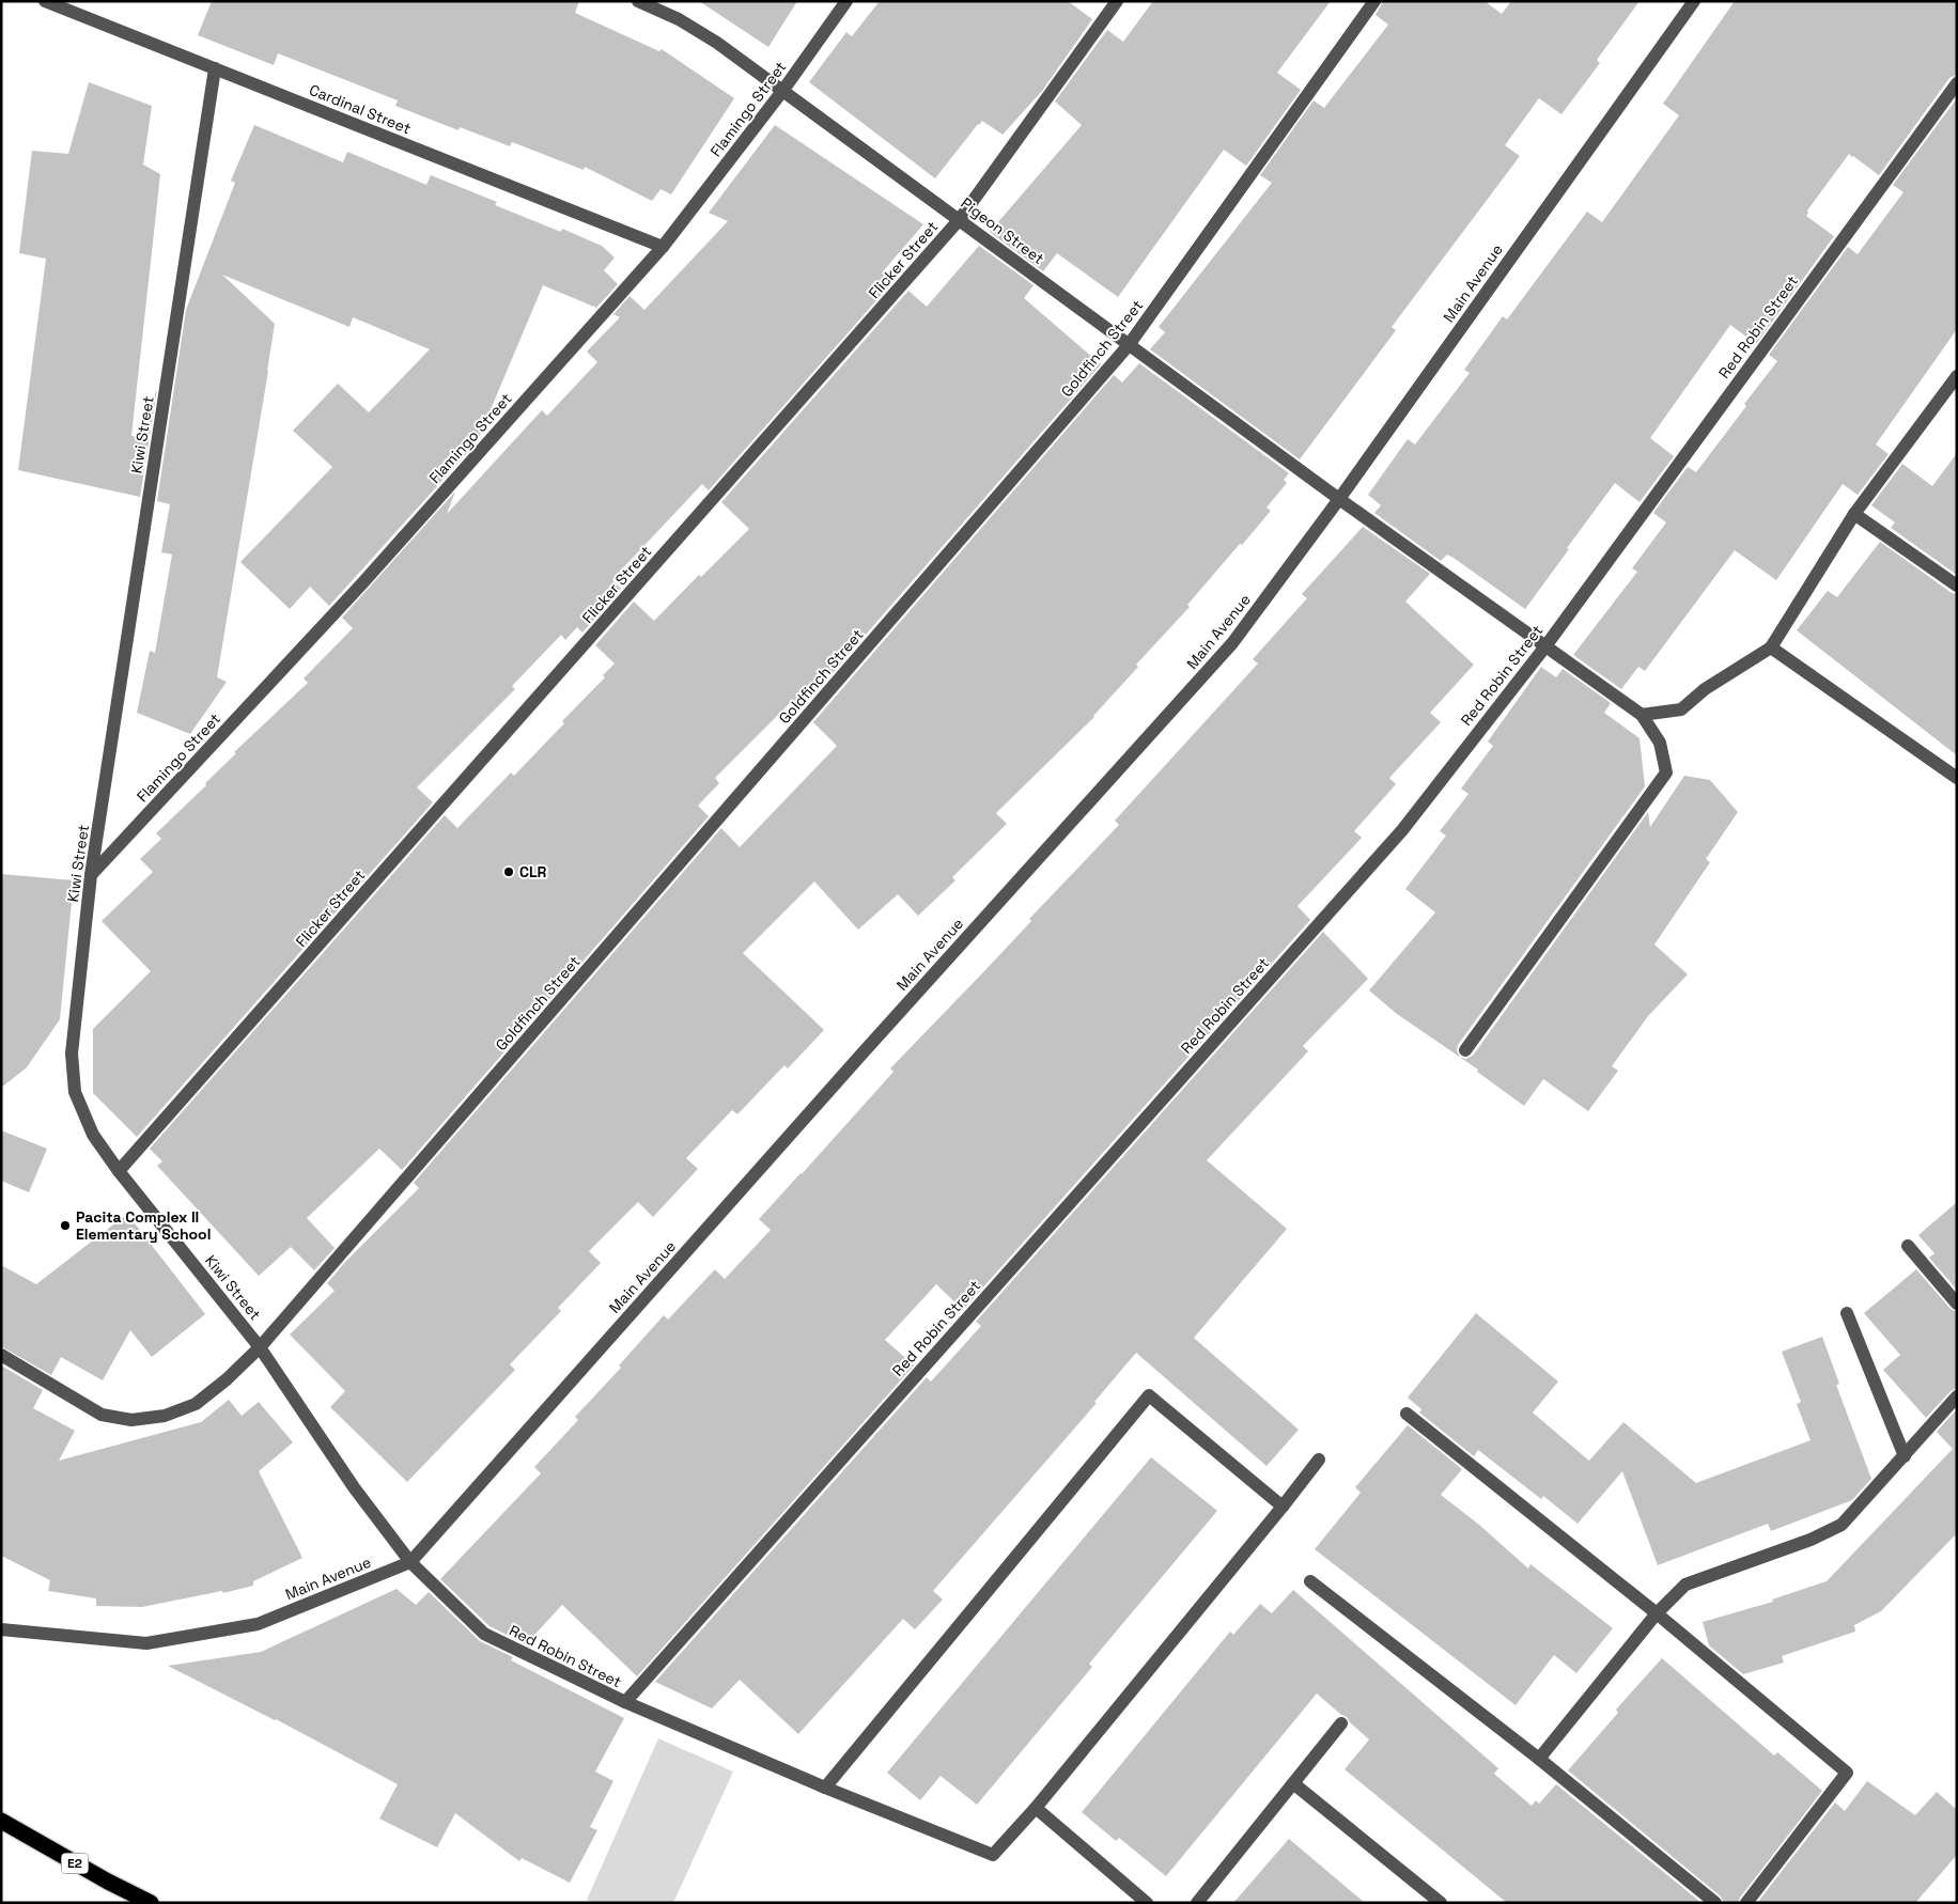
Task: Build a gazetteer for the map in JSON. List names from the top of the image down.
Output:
{
  "streets": {
    "highway": ["E2"],
    "street": [
      "Cardinal Street",
      "Flamingo Street",
      "Pigeon Street",
      "Flicker Street",
      "Main Avenue",
      "Red Robin Street",
      "Goldfinch Street",
      "Kiwi Street"
    ]
  },
  "crossings": [
    ["Cardinal Street", "Flamingo Street"],
    ["Cardinal Street", "Kiwi Street"],
    ["Flamingo Street", "Pigeon Street"],
    ["Flamingo Street", "Kiwi Street"],
    ["Pigeon Street", "Flicker Street"],
    ["Pigeon Street", "Main Avenue"],
    ["Pigeon Street", "Red Robin Street"],
    ["Pigeon Street", "Goldfinch Street"],
    ["Flicker Street", "Kiwi Street"],
    ["Main Avenue", "Red Robin Street"],
    ["Main Avenue", "Kiwi Street"],
    ["Red Robin Street", "Kiwi Street"],
    ["Goldfinch Street", "Kiwi Street"]
  ],
  "places": ["CLR", "Pacita Complex II Elementary School"]
}
